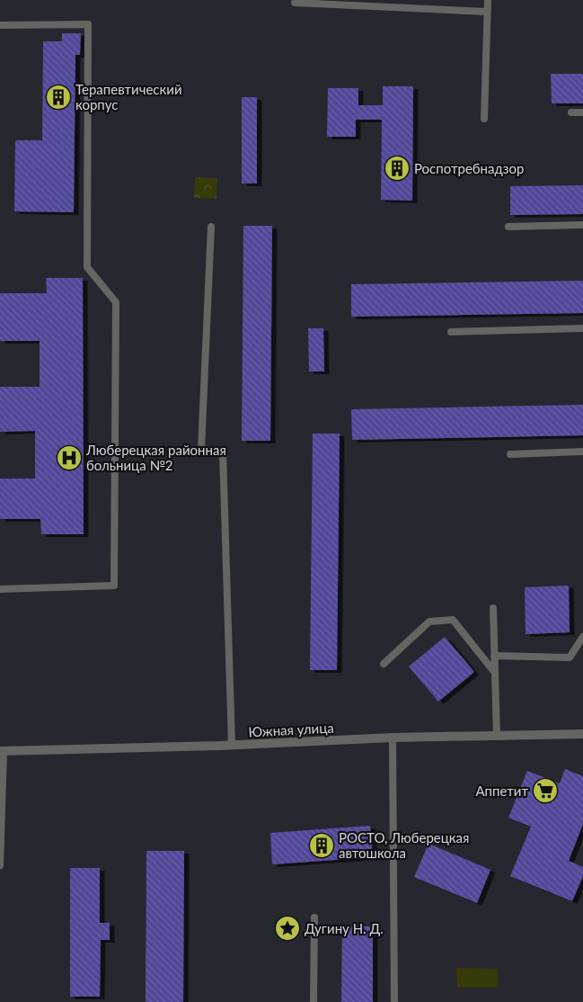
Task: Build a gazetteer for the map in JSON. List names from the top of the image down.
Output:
{
  "streets": {
    "street": ["Южная улица"]
  },
  "places": {
    "building": ["Терапевтический корпус", "Роспотребнадзор", "РОСТО, Люберецкая автошкола"],
    "hospital": ["Люберецкая районная больница №2"],
    "supermarket": ["Аппетит"],
    "place": ["Дугину Н. Д."]
  }
}
